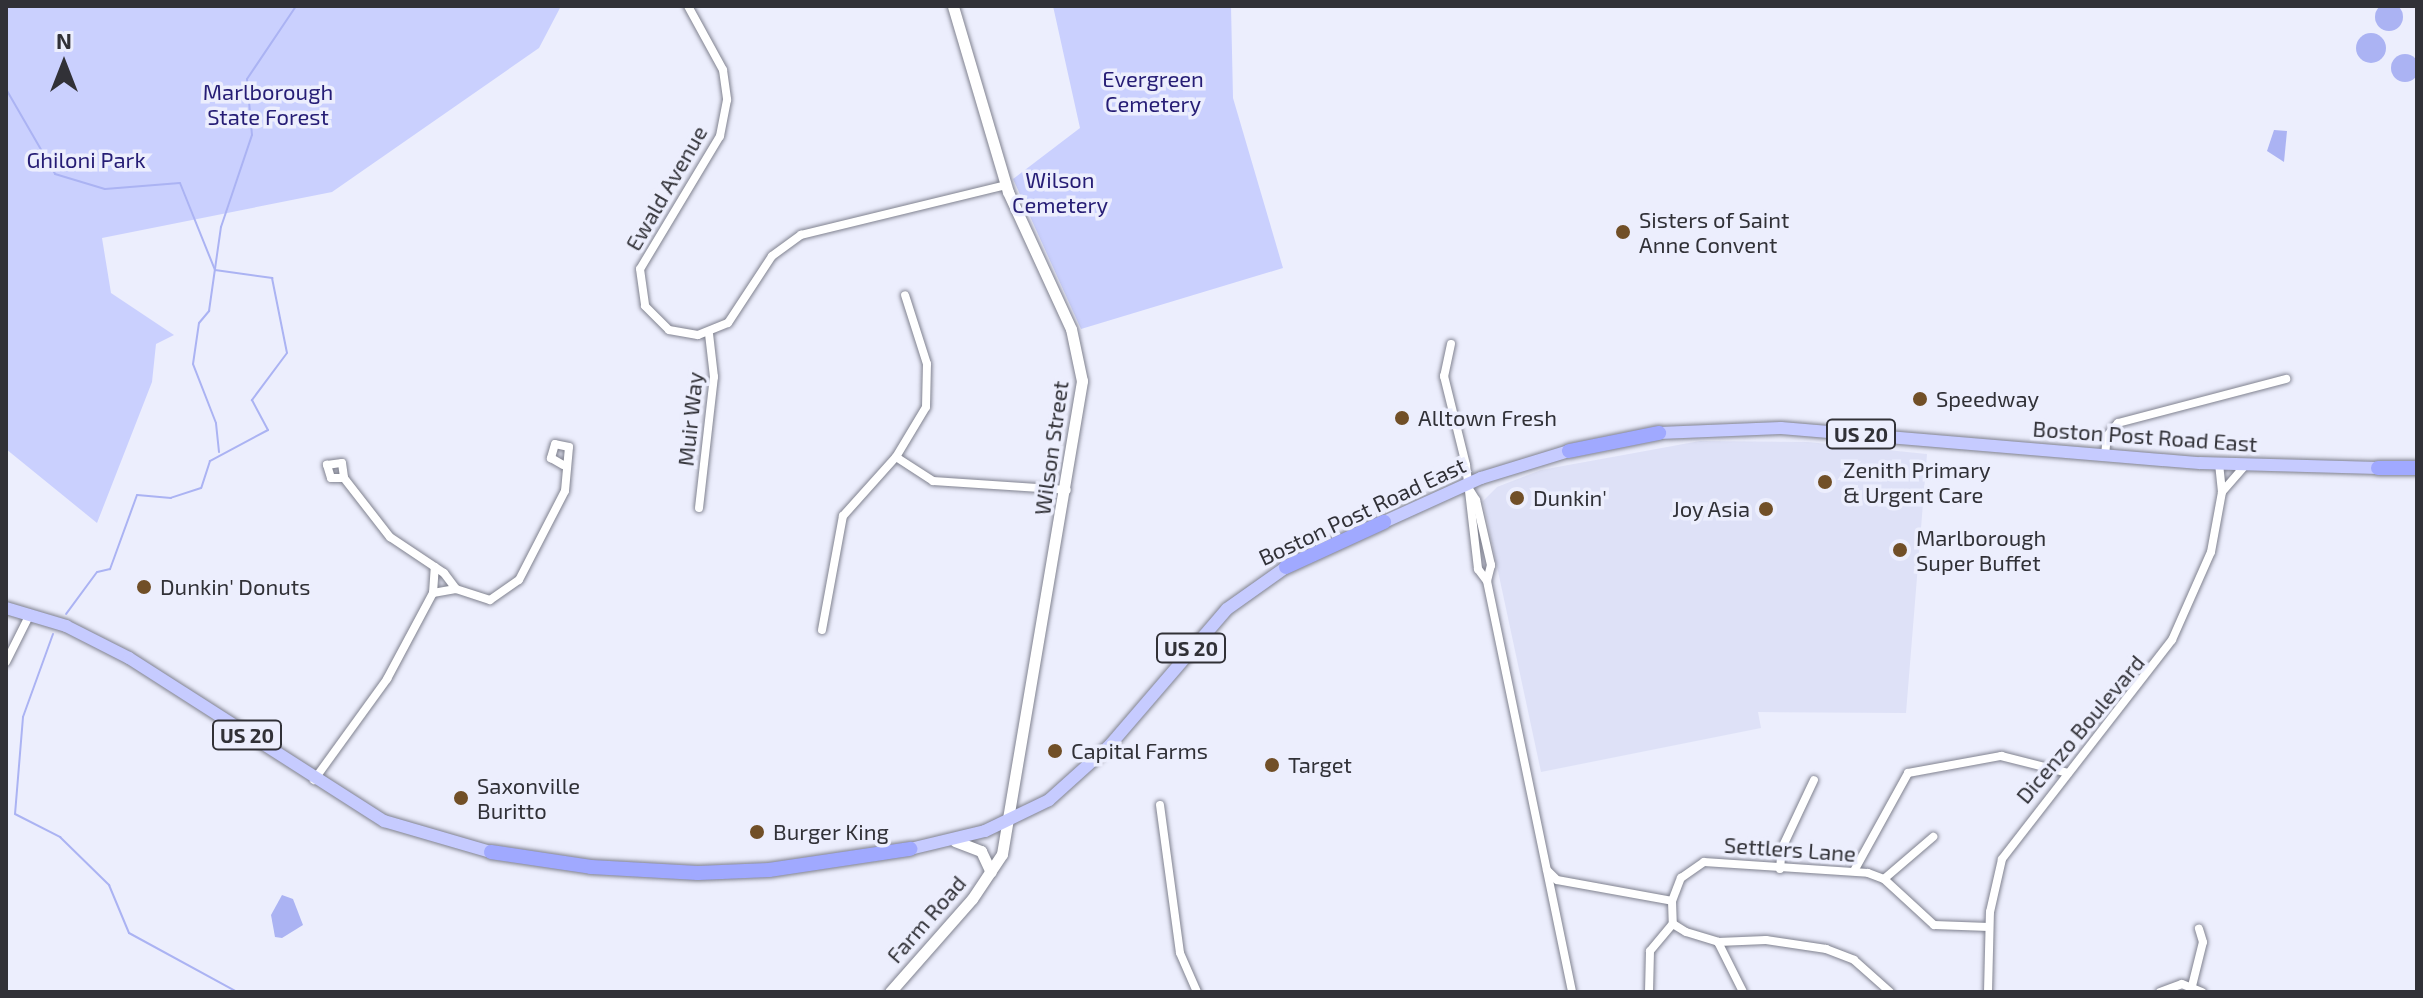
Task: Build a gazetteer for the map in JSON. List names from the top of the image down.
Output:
{
  "streets": {
    "highway": ["US 20", "Boston Post Road East"],
    "street": [
      "Ewald Avenue",
      "Muir Way",
      "Wilson Street",
      "Dicenzo Boulevard",
      "Settlers Lane",
      "Farm Road"
    ]
  },
  "crossings": [
    ["Ewald Avenue", "Muir Way"],
    ["Boston Post Road East", "Wilson Street"],
    ["Boston Post Road East", "Dicenzo Boulevard"],
    ["Boston Post Road East", "Farm Road"],
    ["Wilson Street", "Farm Road"],
    ["Dicenzo Boulevard", "Settlers Lane"]
  ],
  "parks": [
    "Evergreen Cemetery",
    "Marlborough State Forest",
    "Ghiloni Park",
    "Wilson Cemetery"
  ],
  "places": [
    "Sisters of Saint Anne Convent",
    "Speedway",
    "Alltown Fresh",
    "Zenith Primary & Urgent Care",
    "Dunkin'",
    "Joy Asia",
    "Marlborough Super Buffet",
    "Dunkin' Donuts",
    "Capital Farms",
    "Target",
    "Saxonville Buritto",
    "Burger King"
  ],
  "north": "top"
}
